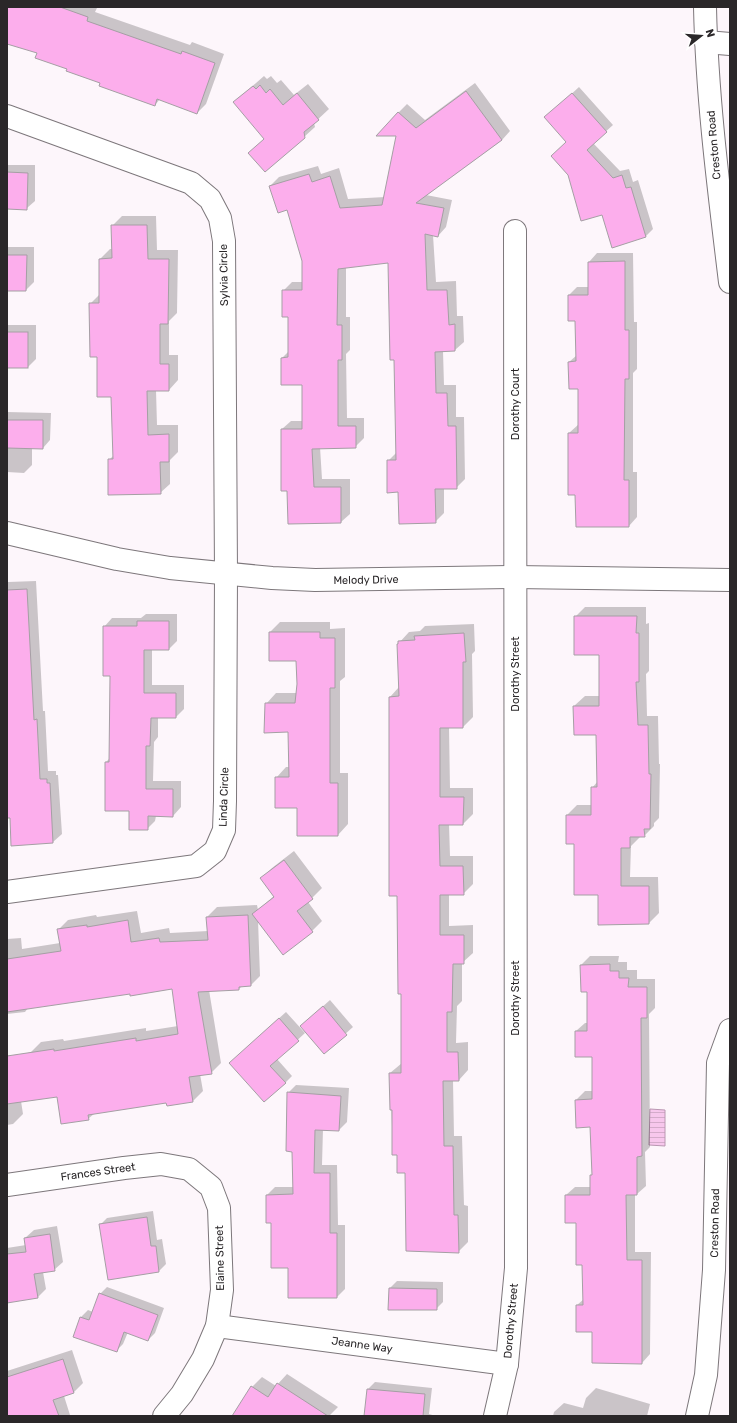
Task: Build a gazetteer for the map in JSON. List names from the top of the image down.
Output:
{
  "streets": {
    "street": [
      "Creston Road",
      "Sylvia Circle",
      "Dorothy Court",
      "Melody Drive",
      "Dorothy Street",
      "Linda Circle",
      "Frances Street",
      "Elaine Street",
      "Jeanne Way"
    ]
  },
  "crossings": [
    ["Sylvia Circle", "Melody Drive"],
    ["Sylvia Circle", "Linda Circle"],
    ["Dorothy Court", "Melody Drive"],
    ["Dorothy Court", "Dorothy Street"],
    ["Melody Drive", "Dorothy Street"],
    ["Melody Drive", "Linda Circle"],
    ["Dorothy Street", "Jeanne Way"],
    ["Frances Street", "Elaine Street"],
    ["Elaine Street", "Jeanne Way"]
  ],
  "north": "right"
}
